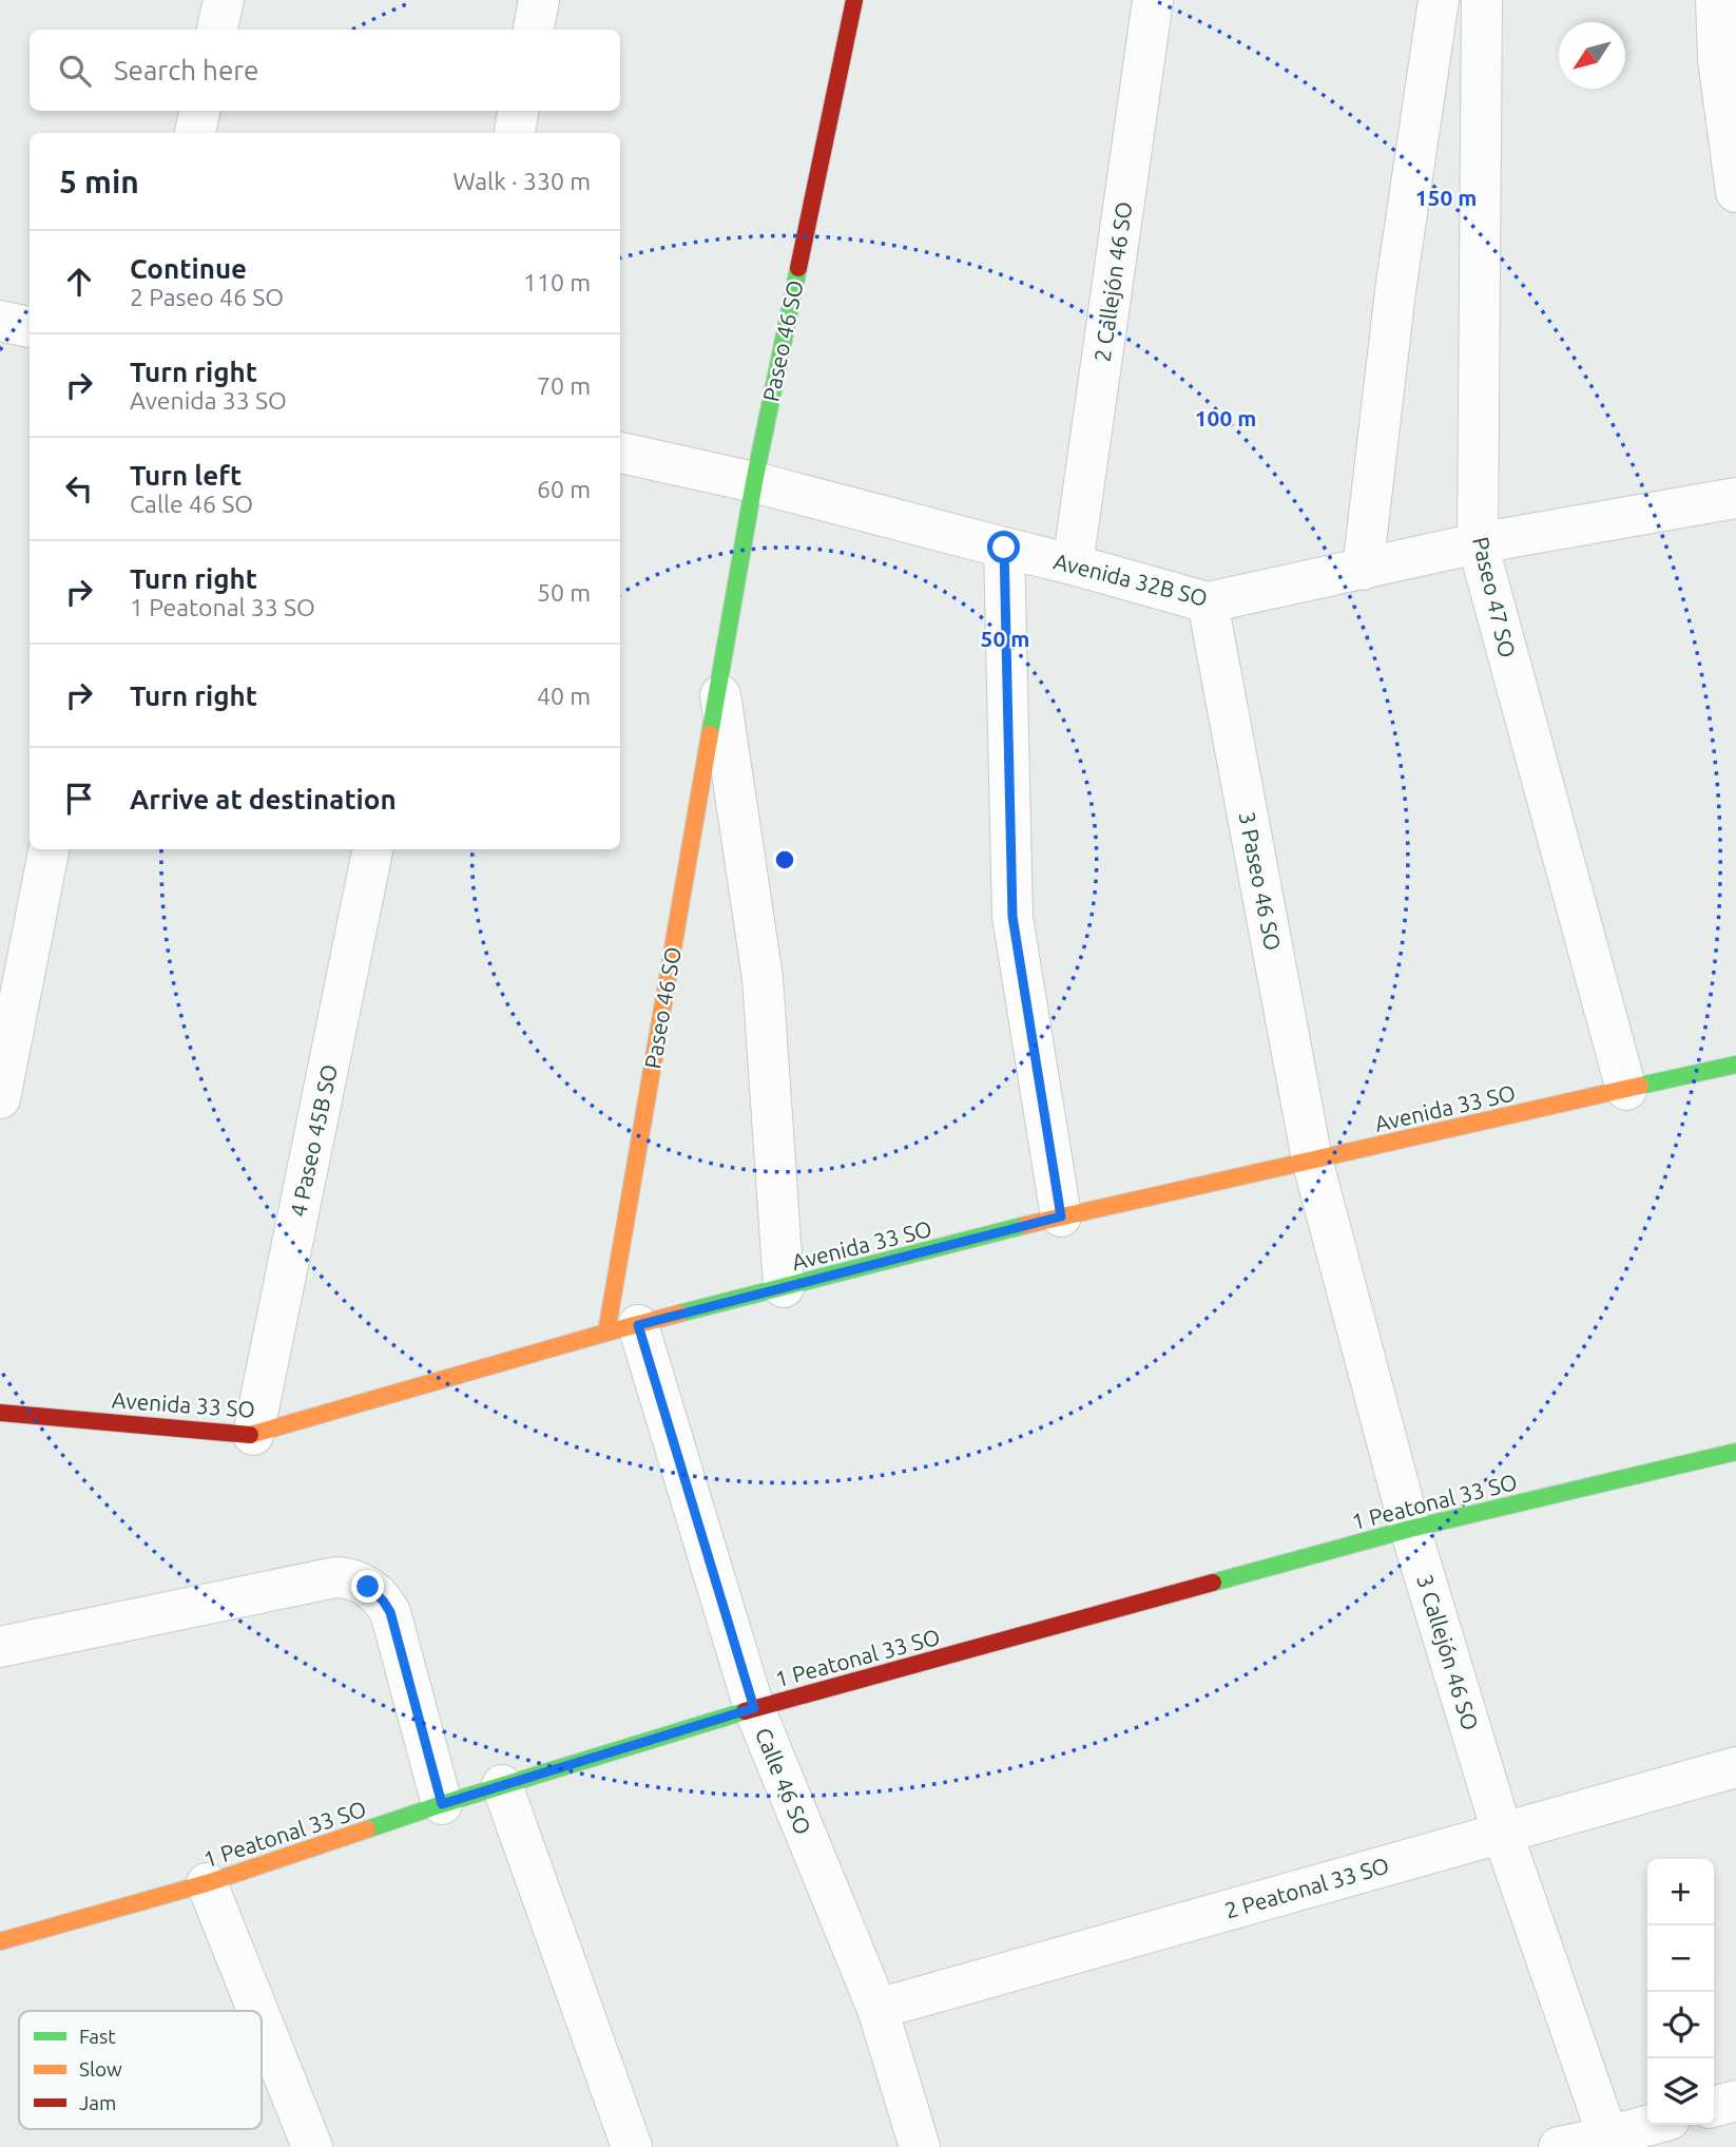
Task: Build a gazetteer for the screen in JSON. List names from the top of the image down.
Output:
{
  "streets": {
    "street": [
      "2 Callejón 46 SO",
      "Paseo 46 SO",
      "Avenida 32B SO",
      "Paseo 47 SO",
      "3 Paseo 46 SO",
      "Avenida 33 SO",
      "4 Paseo 45B SO",
      "1 Peatonal 33 SO",
      "3 Callejón 46 SO",
      "Calle 46 SO",
      "2 Peatonal 33 SO"
    ]
  },
  "crossings": [
    ["2 Callejón 46 SO", "Avenida 32B SO"],
    ["Paseo 46 SO", "Avenida 32B SO"],
    ["Paseo 46 SO", "Avenida 33 SO"],
    ["Paseo 46 SO", "Calle 46 SO"],
    ["Avenida 32B SO", "Paseo 47 SO"],
    ["Avenida 32B SO", "3 Paseo 46 SO"],
    ["Paseo 47 SO", "Avenida 33 SO"],
    ["3 Paseo 46 SO", "Avenida 33 SO"],
    ["3 Paseo 46 SO", "3 Callejón 46 SO"],
    ["Avenida 33 SO", "4 Paseo 45B SO"],
    ["Avenida 33 SO", "3 Callejón 46 SO"],
    ["Avenida 33 SO", "Calle 46 SO"],
    ["1 Peatonal 33 SO", "3 Callejón 46 SO"],
    ["1 Peatonal 33 SO", "Calle 46 SO"],
    ["3 Callejón 46 SO", "2 Peatonal 33 SO"],
    ["Calle 46 SO", "2 Peatonal 33 SO"]
  ],
  "legend": ["Fast", "Slow", "Jam"],
  "north": "bottom left",
  "page": {
    "search": "Search here",
    "heading": ["5 min", "Walk · 330 m"],
    "list": [
      ["Continue", "2 Paseo 46 SO", "110 m"],
      ["Turn right", "Avenida 33 SO", "70 m"],
      ["Turn left", "Calle 46 SO", "60 m"],
      ["Turn right", "1 Peatonal 33 SO", "50 m"],
      ["Turn right", "40 m"],
      "Arrive at destination"
    ],
    "map_buttons": ["+", "−"]
  },
  "rings": ["150 m", "100 m", "50 m"]
}
